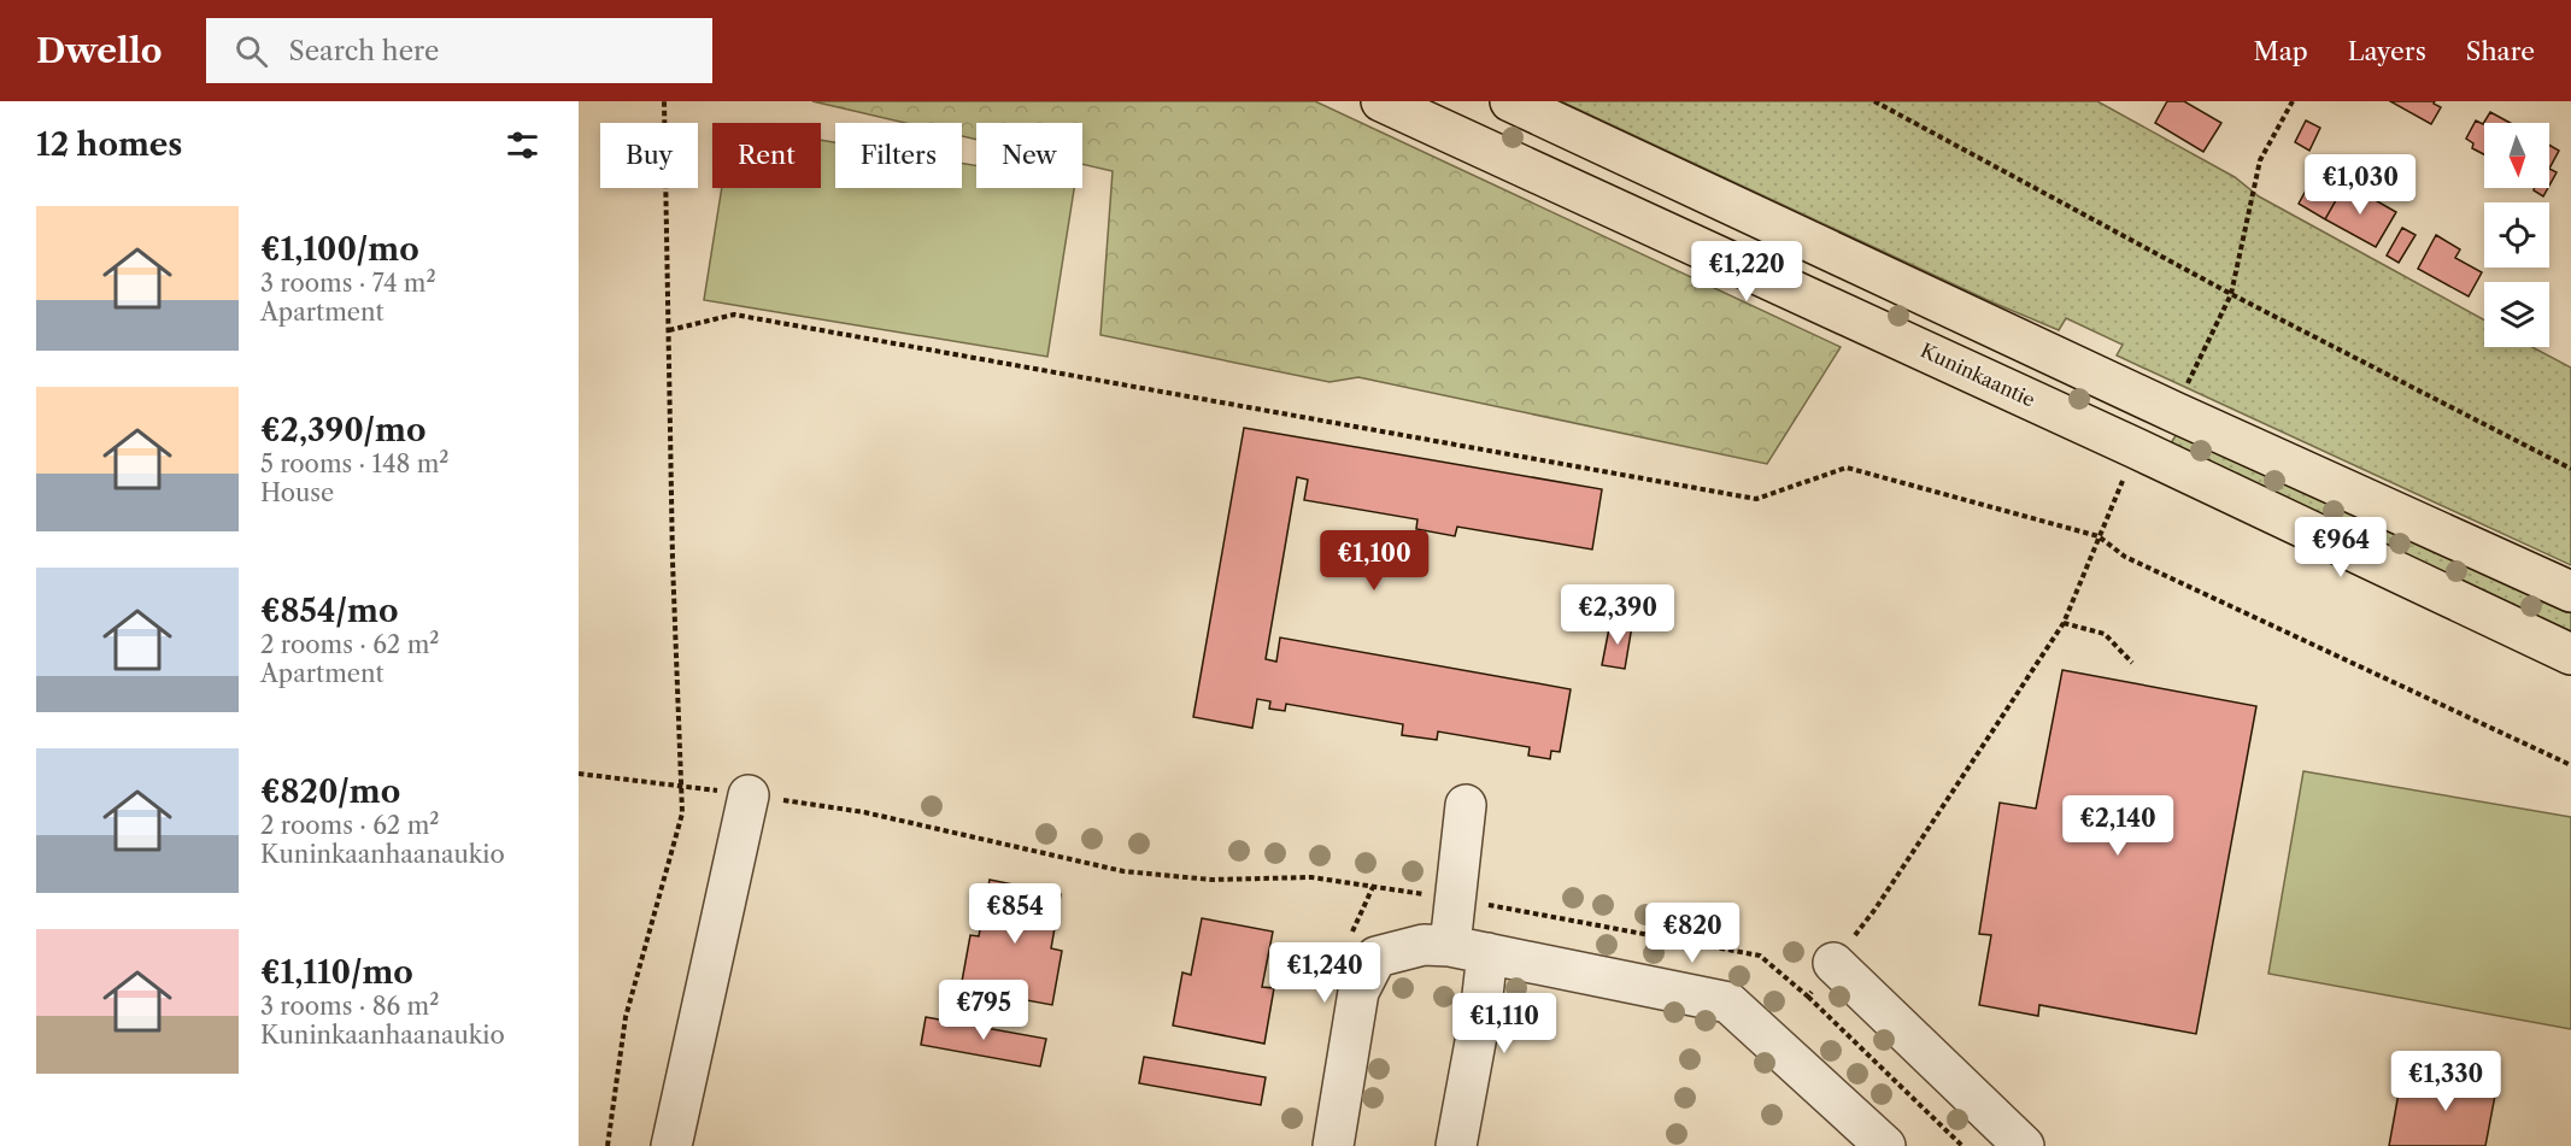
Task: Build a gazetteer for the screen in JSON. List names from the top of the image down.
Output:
{
  "streets": {
    "main road": ["Kuninkaantie"]
  },
  "north": "bottom",
  "page": {
    "header": "Dwello",
    "search": "Search here",
    "nav": ["Map", "Layers", "Share"],
    "heading": "12 homes",
    "chip": [
      "Buy",
      "Rent",
      "Filters",
      "New"
    ],
    "price": [
      "€1,030",
      "€1,220",
      "€964",
      "€1,100",
      "€2,390",
      "€2,140",
      "€854",
      "€820",
      "€1,240",
      "€795",
      "€1,110",
      "€1,330"
    ],
    "list": [
      {
        "name": "€1,100/mo",
        "note": "3 rooms · 74 m² · Apartment"
      },
      {
        "name": "€2,390/mo",
        "note": "5 rooms · 148 m² · House"
      },
      {
        "name": "€854/mo",
        "note": "2 rooms · 62 m² · Apartment"
      },
      {
        "name": "€820/mo",
        "note": "2 rooms · 62 m² · Kuninkaanhaanaukio"
      },
      {
        "name": "€1,110/mo",
        "note": "3 rooms · 86 m² · Kuninkaanhaanaukio"
      }
    ]
  }
}
